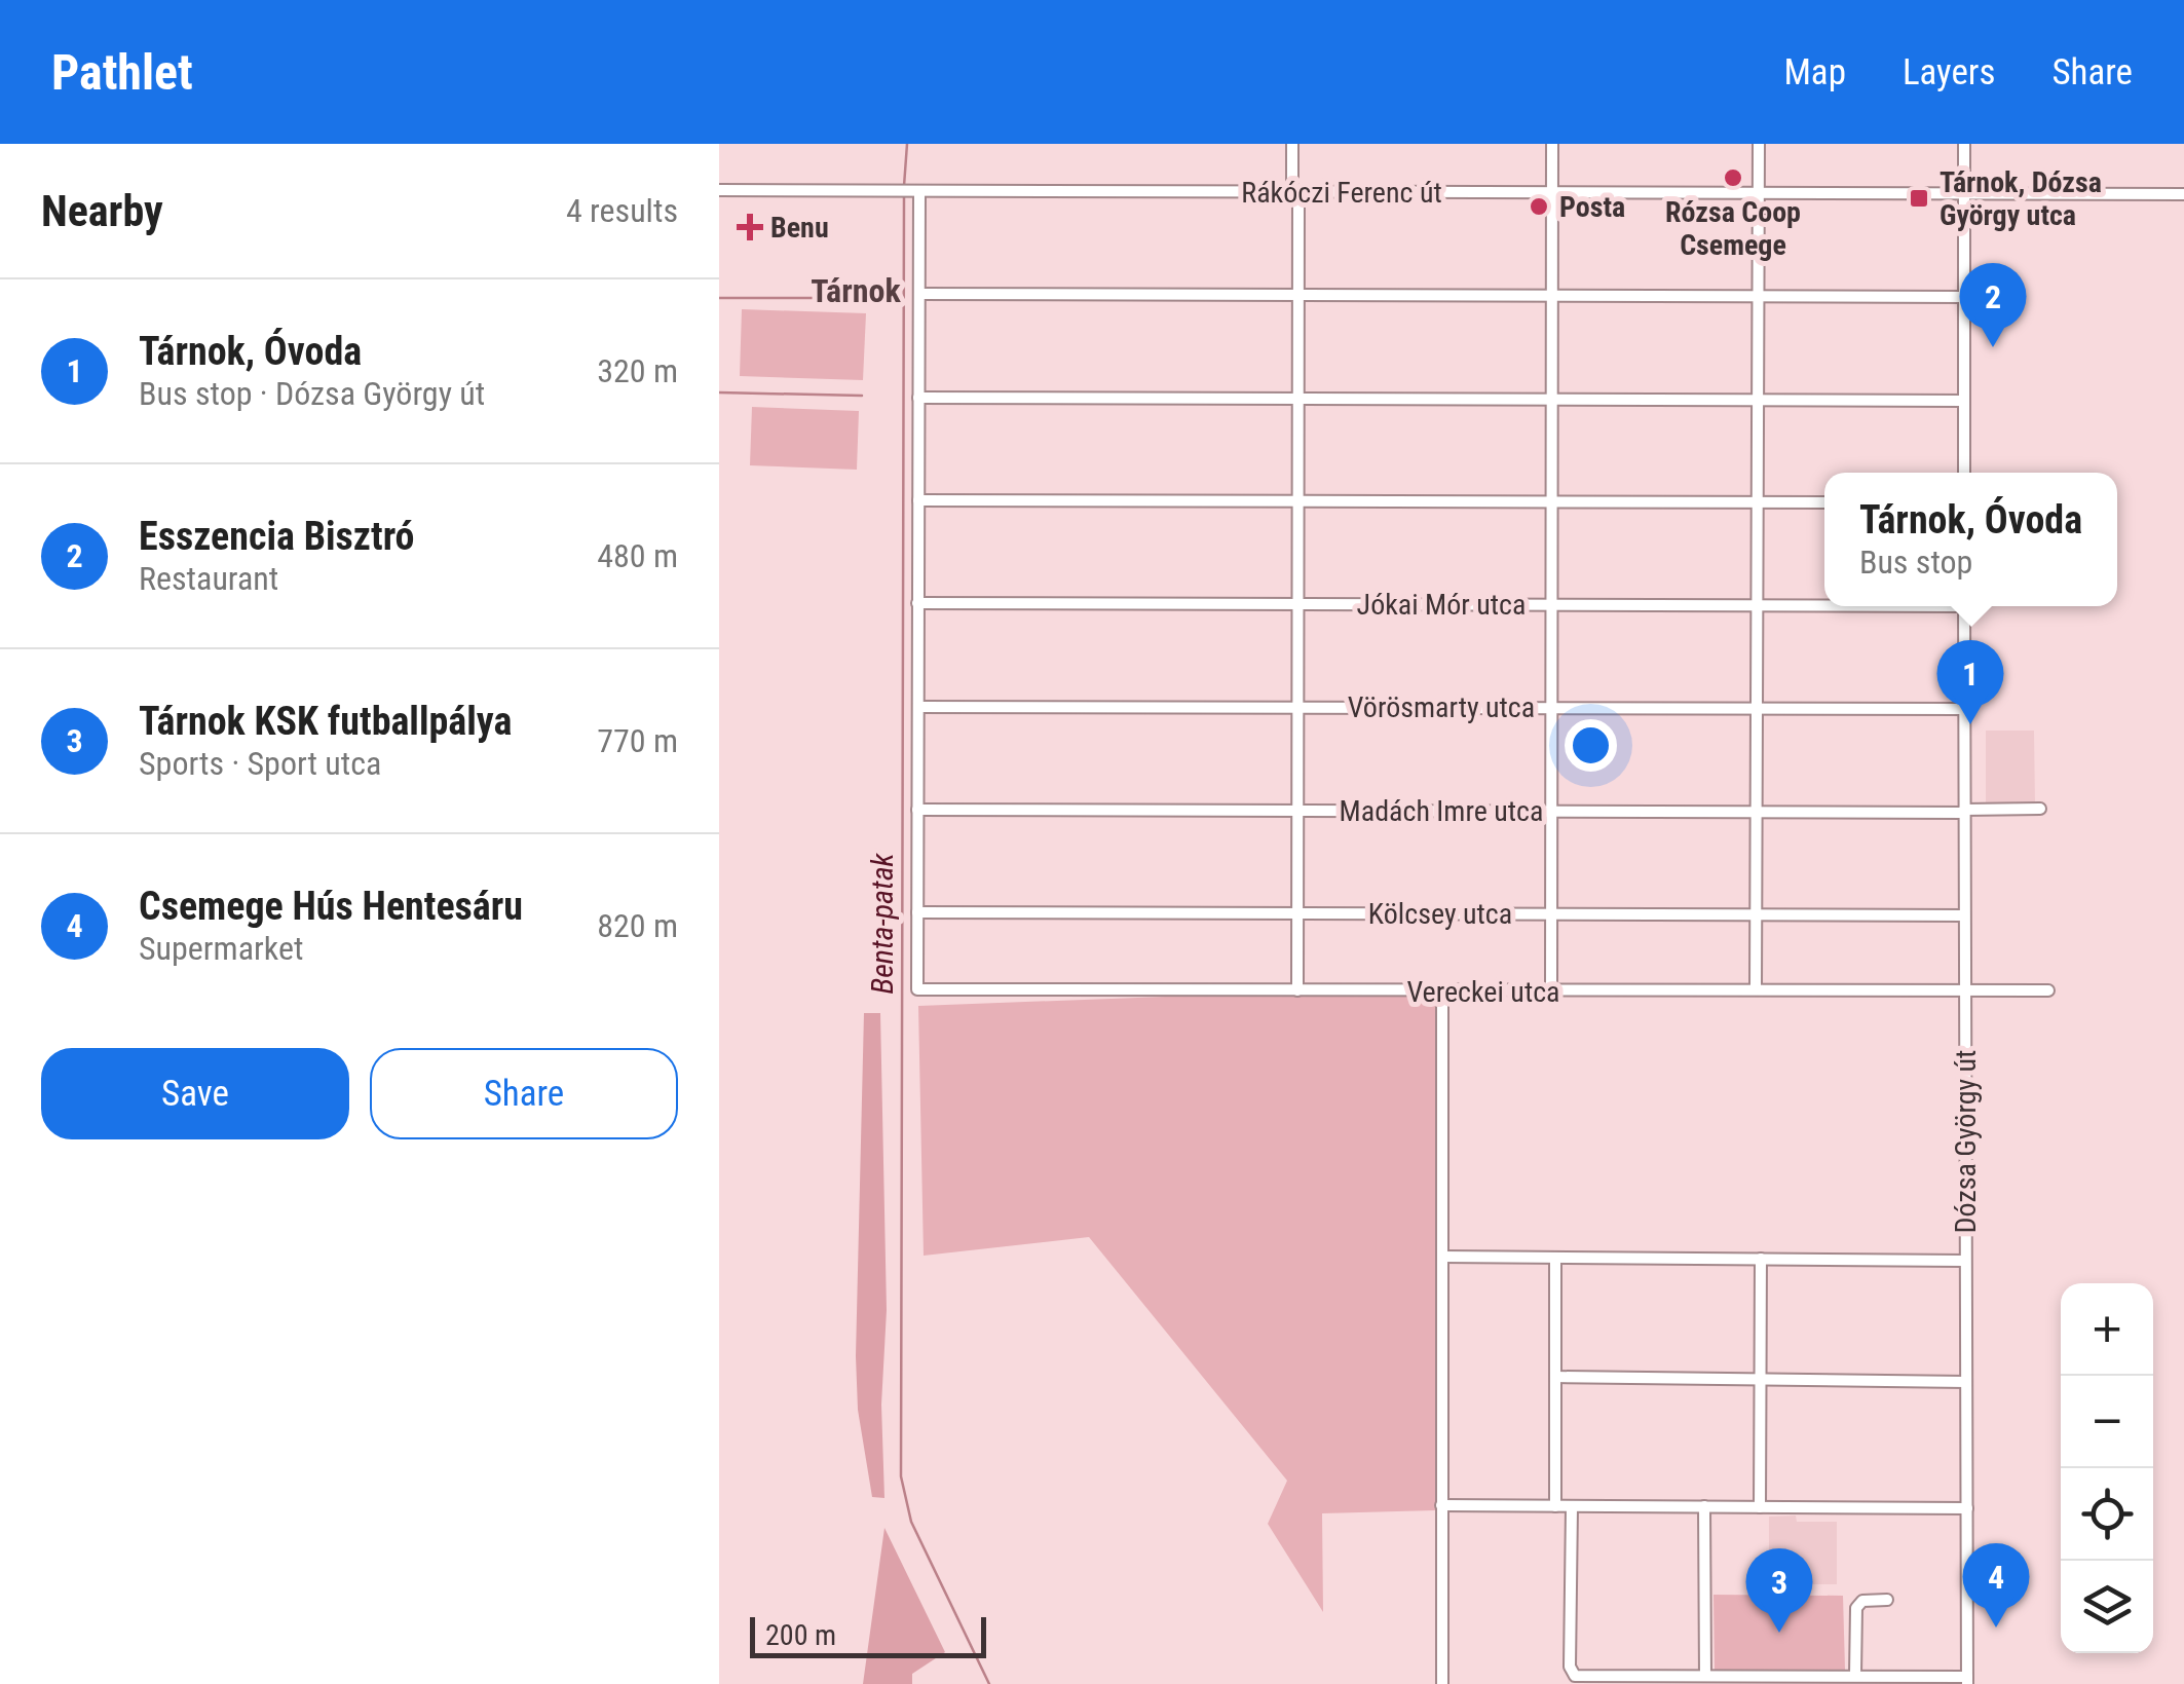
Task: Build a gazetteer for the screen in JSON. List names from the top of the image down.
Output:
{
  "streets": {
    "street": [
      "Rákóczi Ferenc út",
      "Jókai Mór utca",
      "Vörösmarty utca",
      "Madách Imre utca",
      "Kölcsey utca",
      "Vereckei utca",
      "Dózsa György út"
    ]
  },
  "crossings": [
    ["Vörösmarty utca", "Dózsa György út"],
    ["Madách Imre utca", "Dózsa György út"],
    ["Kölcsey utca", "Vereckei utca"],
    ["Kölcsey utca", "Dózsa György út"],
    ["Vereckei utca", "Dózsa György út"]
  ],
  "districts": ["Tárnok"],
  "water": ["Benta-patak"],
  "places": {
    "other": ["Rózsa Coop Csemege", "Posta"],
    "transit": ["Tárnok, Dózsa György utca"],
    "health": ["Benu"]
  },
  "scale_bar": "200 m",
  "page": {
    "header": "Pathlet",
    "nav": ["Map", "Layers", "Share"],
    "heading": ["Nearby", "4 results"],
    "pins": [
      "2",
      "1",
      "4",
      "3"
    ],
    "list": [
      {
        "mark": "1",
        "name": "Tárnok, Óvoda",
        "note": "Bus stop · Dózsa György út",
        "value": "320 m"
      },
      {
        "mark": "2",
        "name": "Esszencia Bisztró",
        "note": "Restaurant",
        "value": "480 m"
      },
      {
        "mark": "3",
        "name": "Tárnok KSK futballpálya",
        "note": "Sports · Sport utca",
        "value": "770 m"
      },
      {
        "mark": "4",
        "name": "Csemege Hús Hentesáru",
        "note": "Supermarket",
        "value": "820 m"
      }
    ],
    "popup": ["Tárnok, Óvoda", "Bus stop"],
    "buttons": ["Save", "Share"],
    "map_buttons": ["+", "−"],
    "scale": "200 m"
  }
}
